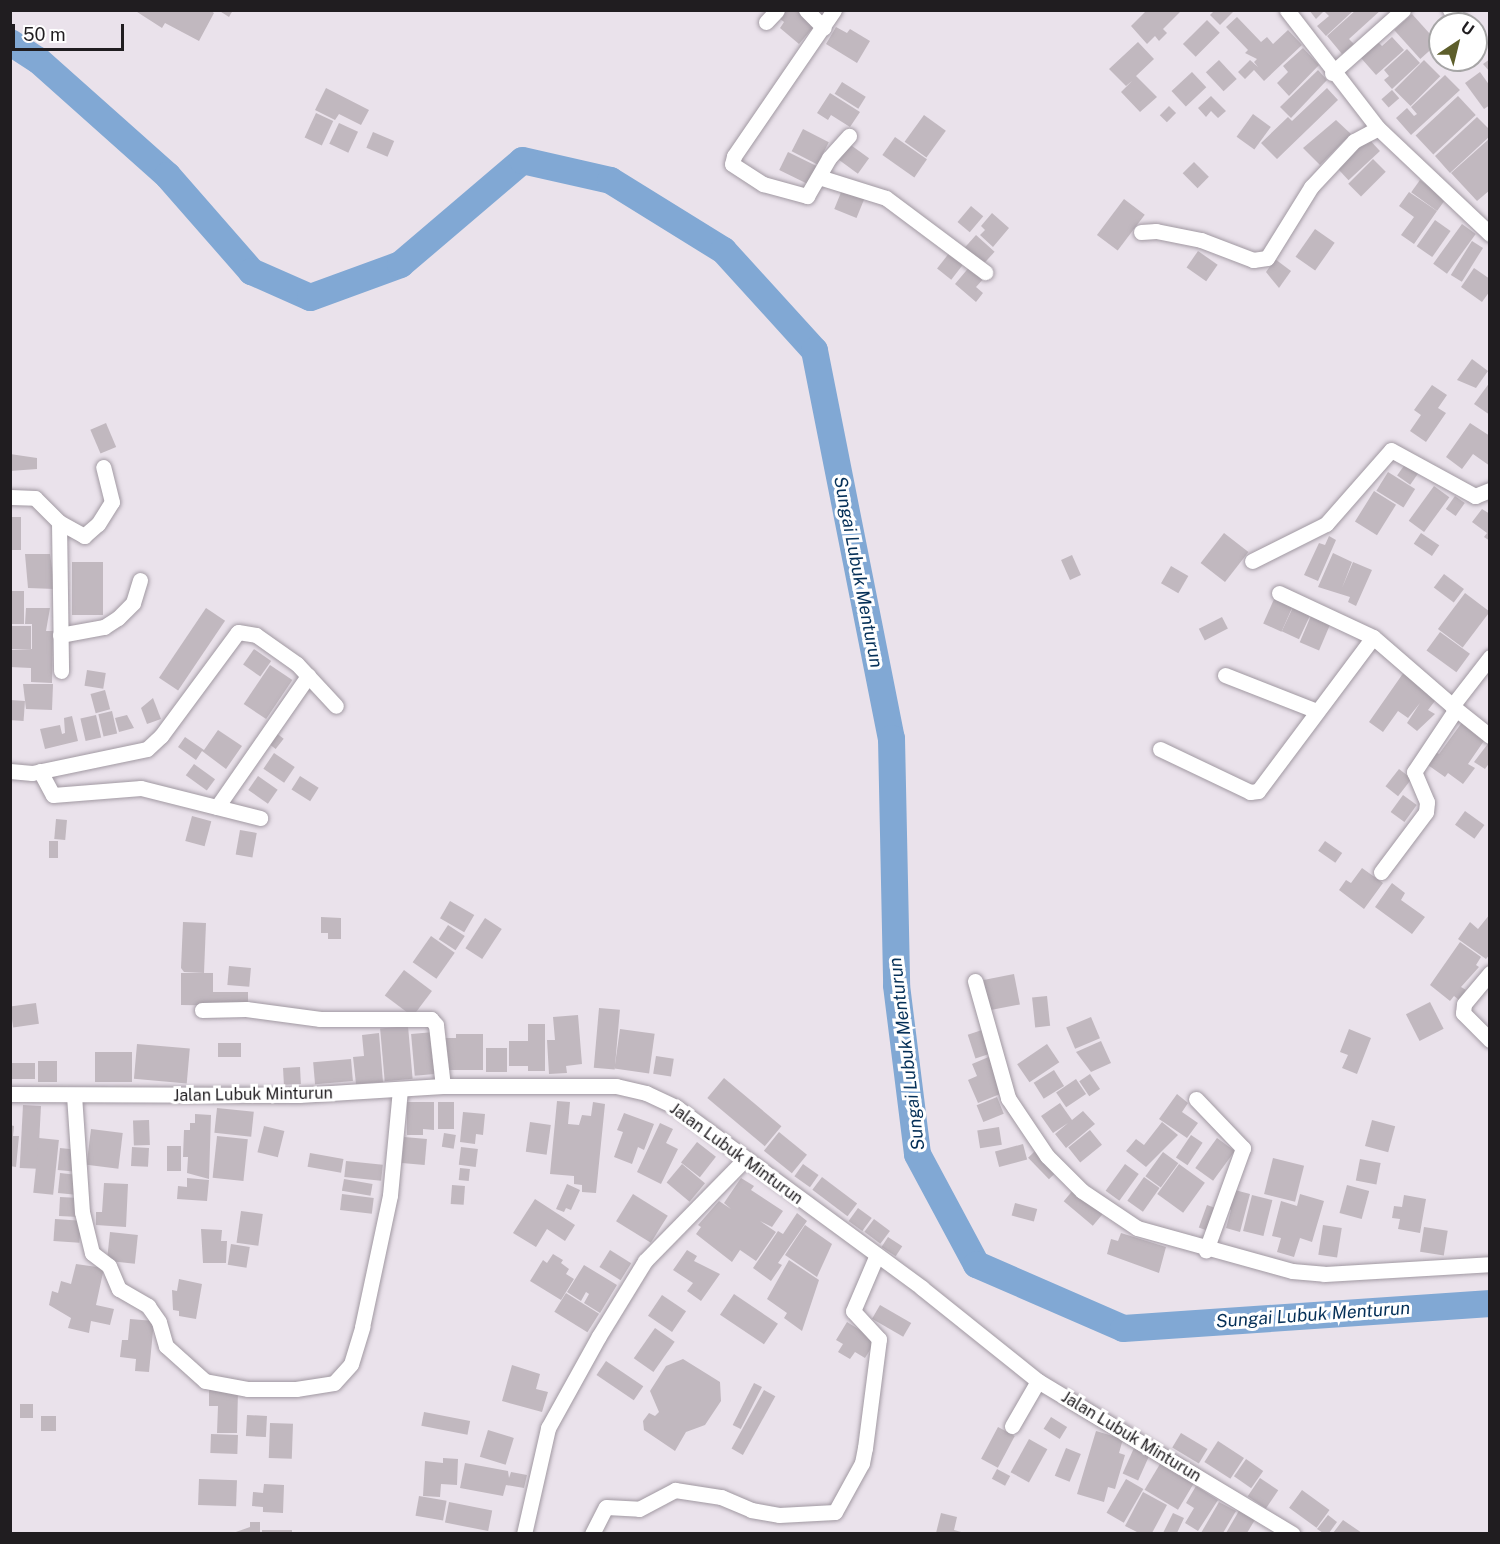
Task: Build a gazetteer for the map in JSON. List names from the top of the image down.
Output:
{
  "streets": {
    "street": ["Jalan Lubuk Minturun"]
  },
  "water": ["Sungai Lubuk Menturun"],
  "scale_bar": "50 m",
  "north": "top right"
}
